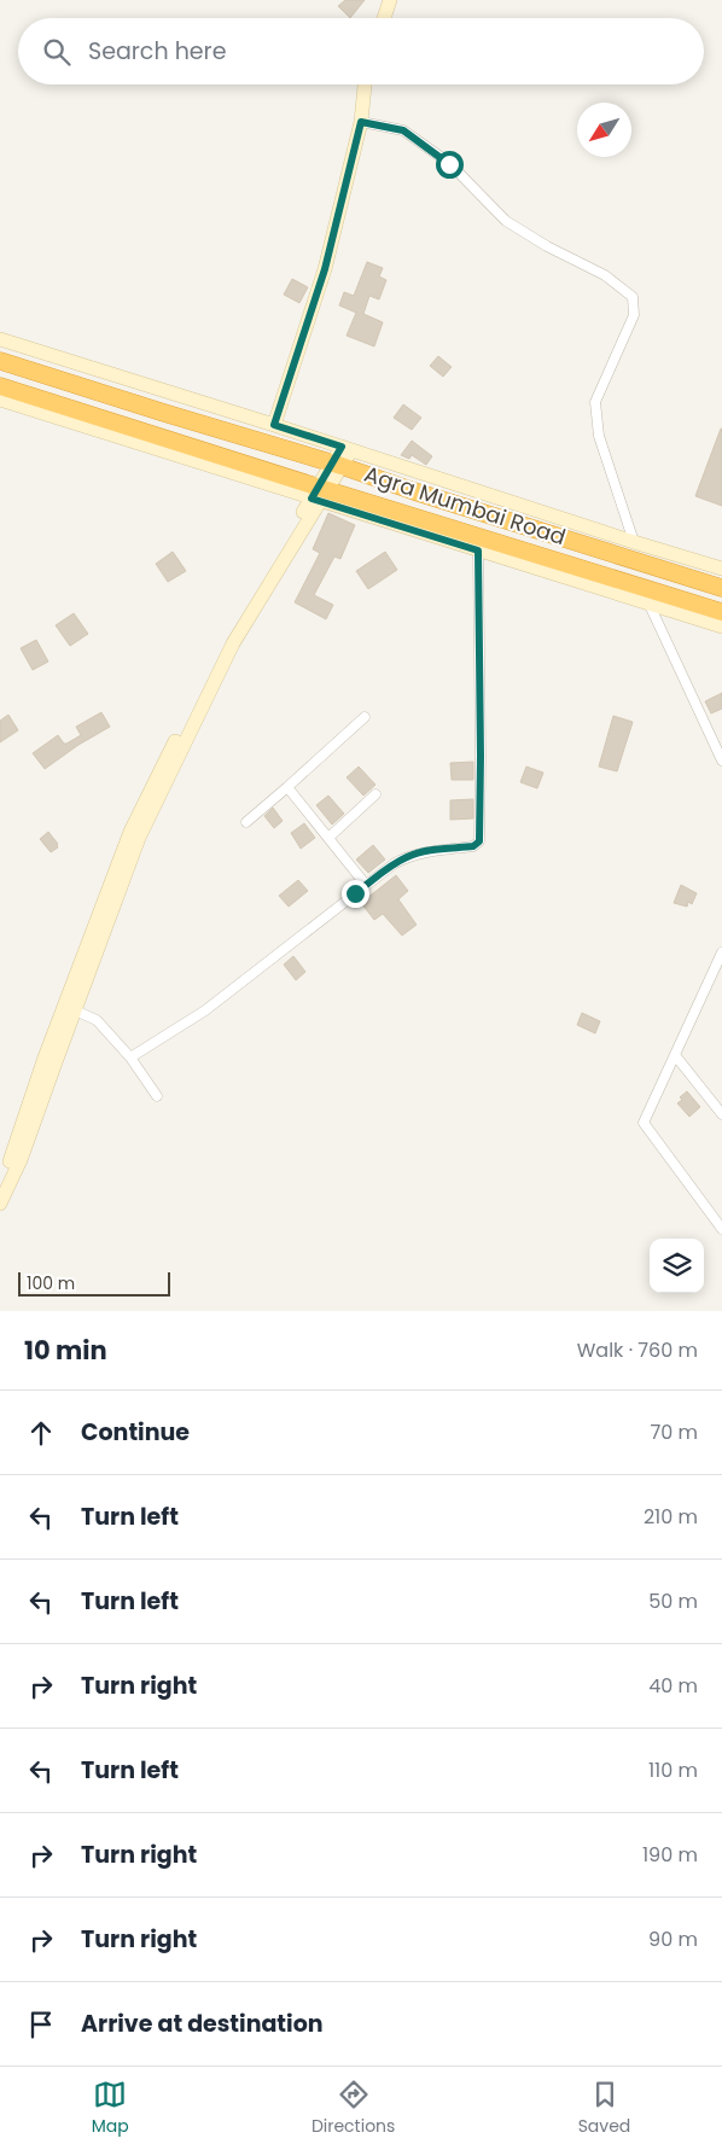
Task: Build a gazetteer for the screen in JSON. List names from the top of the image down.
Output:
{
  "streets": {
    "highway": ["Agra Mumbai Road"]
  },
  "scale_bar": "100 m",
  "north": "bottom left",
  "page": {
    "search": "Search here",
    "scale": "100 m",
    "heading": ["10 min", "Walk · 760 m"],
    "list": [
      ["Continue", "70 m"],
      ["Turn left", "210 m"],
      ["Turn left", "50 m"],
      ["Turn right", "40 m"],
      ["Turn left", "110 m"],
      ["Turn right", "190 m"],
      ["Turn right", "90 m"],
      "Arrive at destination"
    ],
    "nav": ["Map", "Directions", "Saved"]
  }
}
